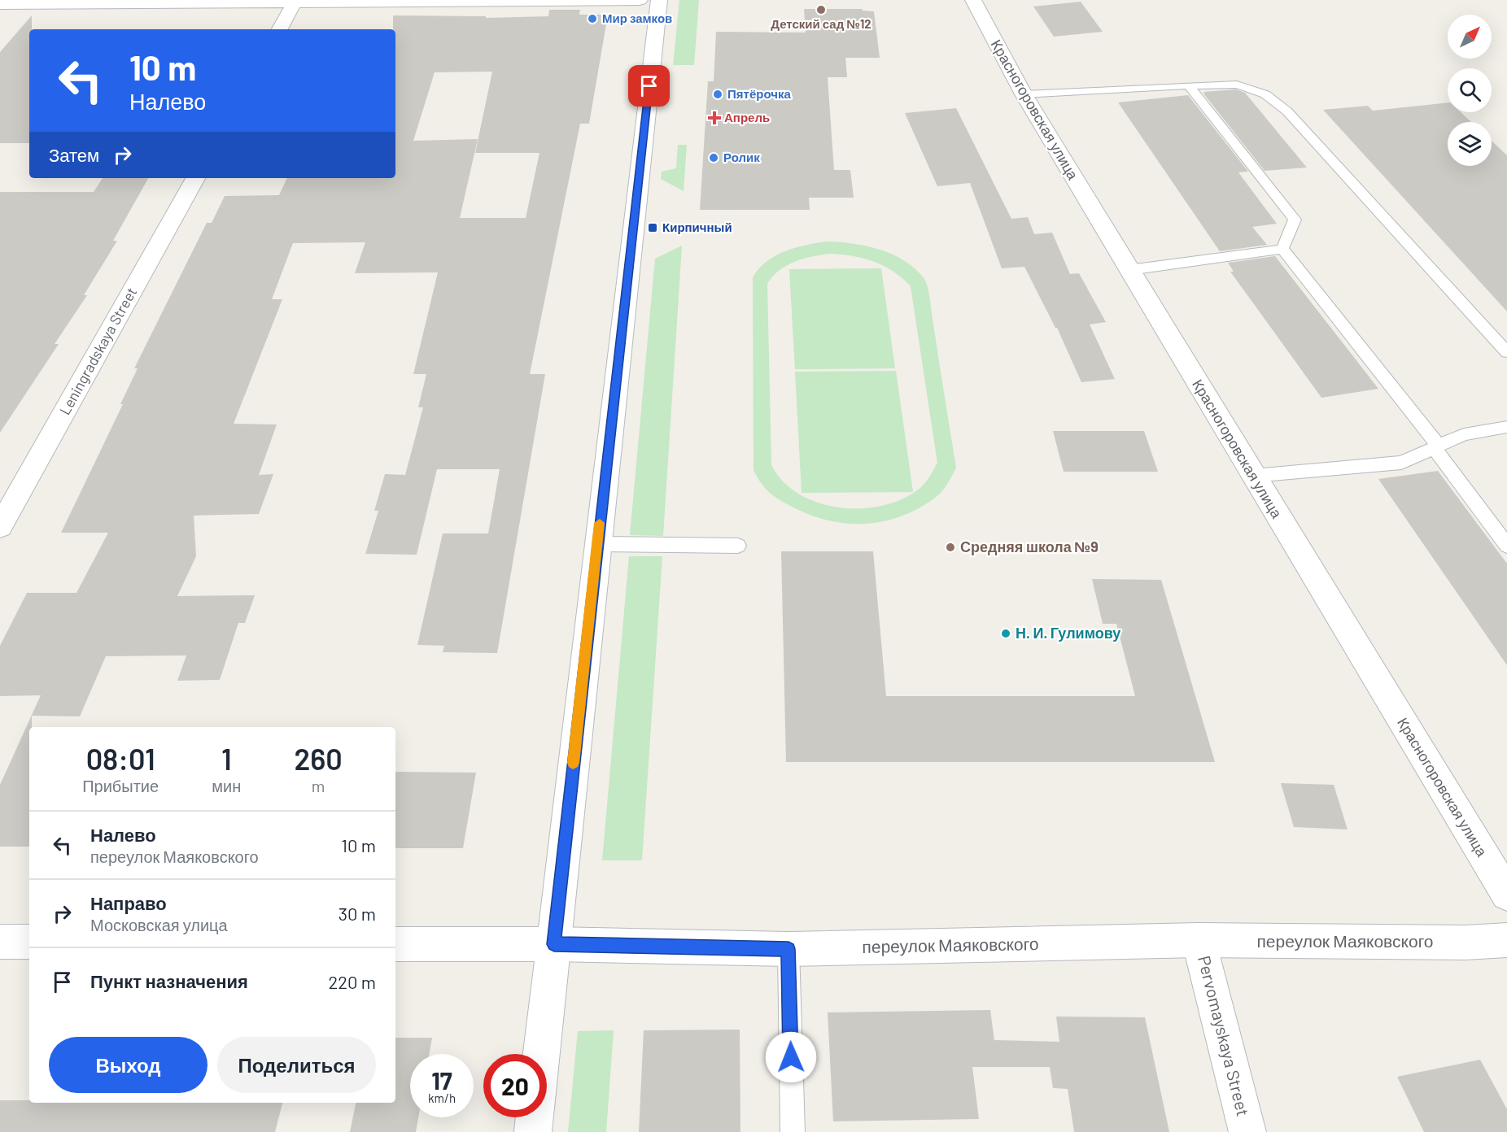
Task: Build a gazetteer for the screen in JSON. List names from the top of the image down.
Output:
{
  "streets": {
    "street": [
      "Красногоровская улица",
      "Leningradskaya Street",
      "переулок Маяковского",
      "Pervomayskaya Street"
    ]
  },
  "crossings": [
    ["переулок Маяковского", "Pervomayskaya Street"]
  ],
  "places": {
    "other": [
      "Детский сад №12",
      "Мир замков",
      "Пятёрочка",
      "Ролик",
      "Средняя школа №9",
      "Н. И. Гулимову"
    ],
    "health": ["Апрель"],
    "transit": ["Кирпичный"]
  },
  "north": "top right",
  "page": {
    "turn": ["10 m", "Налево"],
    "then": "Затем",
    "eta": [
      "08:01",
      "Прибытие",
      "1",
      "мин",
      "260",
      "m"
    ],
    "list": [
      {
        "name": "Налево",
        "note": "переулок Маяковского",
        "value": "10 m"
      },
      {
        "name": "Направо",
        "note": "Московская улица",
        "value": "30 m"
      },
      {
        "name": "Пункт назначения",
        "value": "220 m"
      }
    ],
    "buttons": ["Выход", "Поделиться"],
    "speed": "17 km/h",
    "limit": "20"
  }
}
